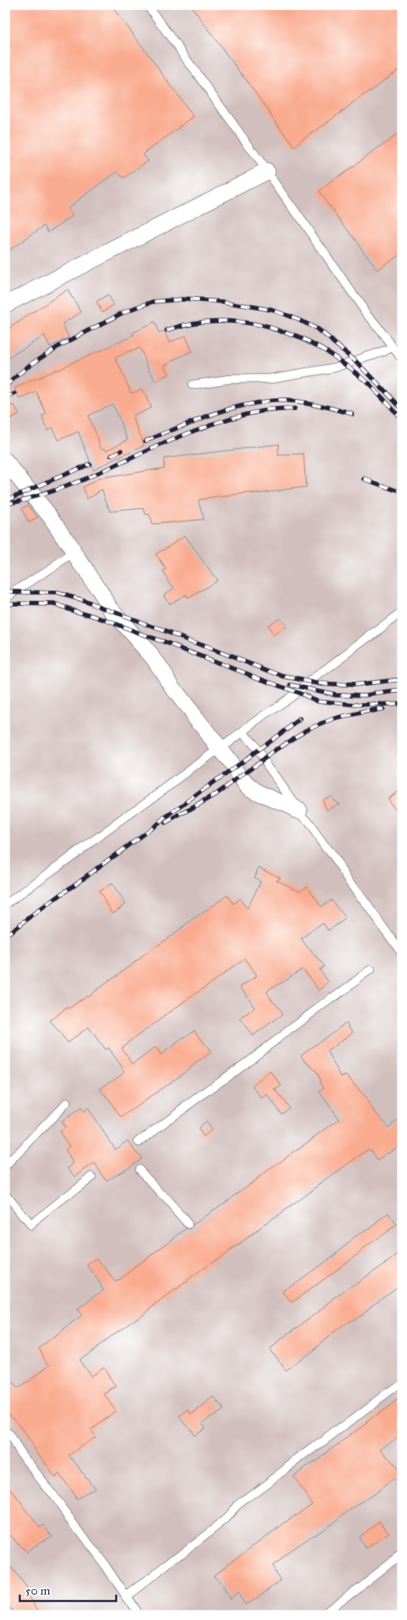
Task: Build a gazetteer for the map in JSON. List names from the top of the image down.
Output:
{
  "scale_bar": "50 m"
}
